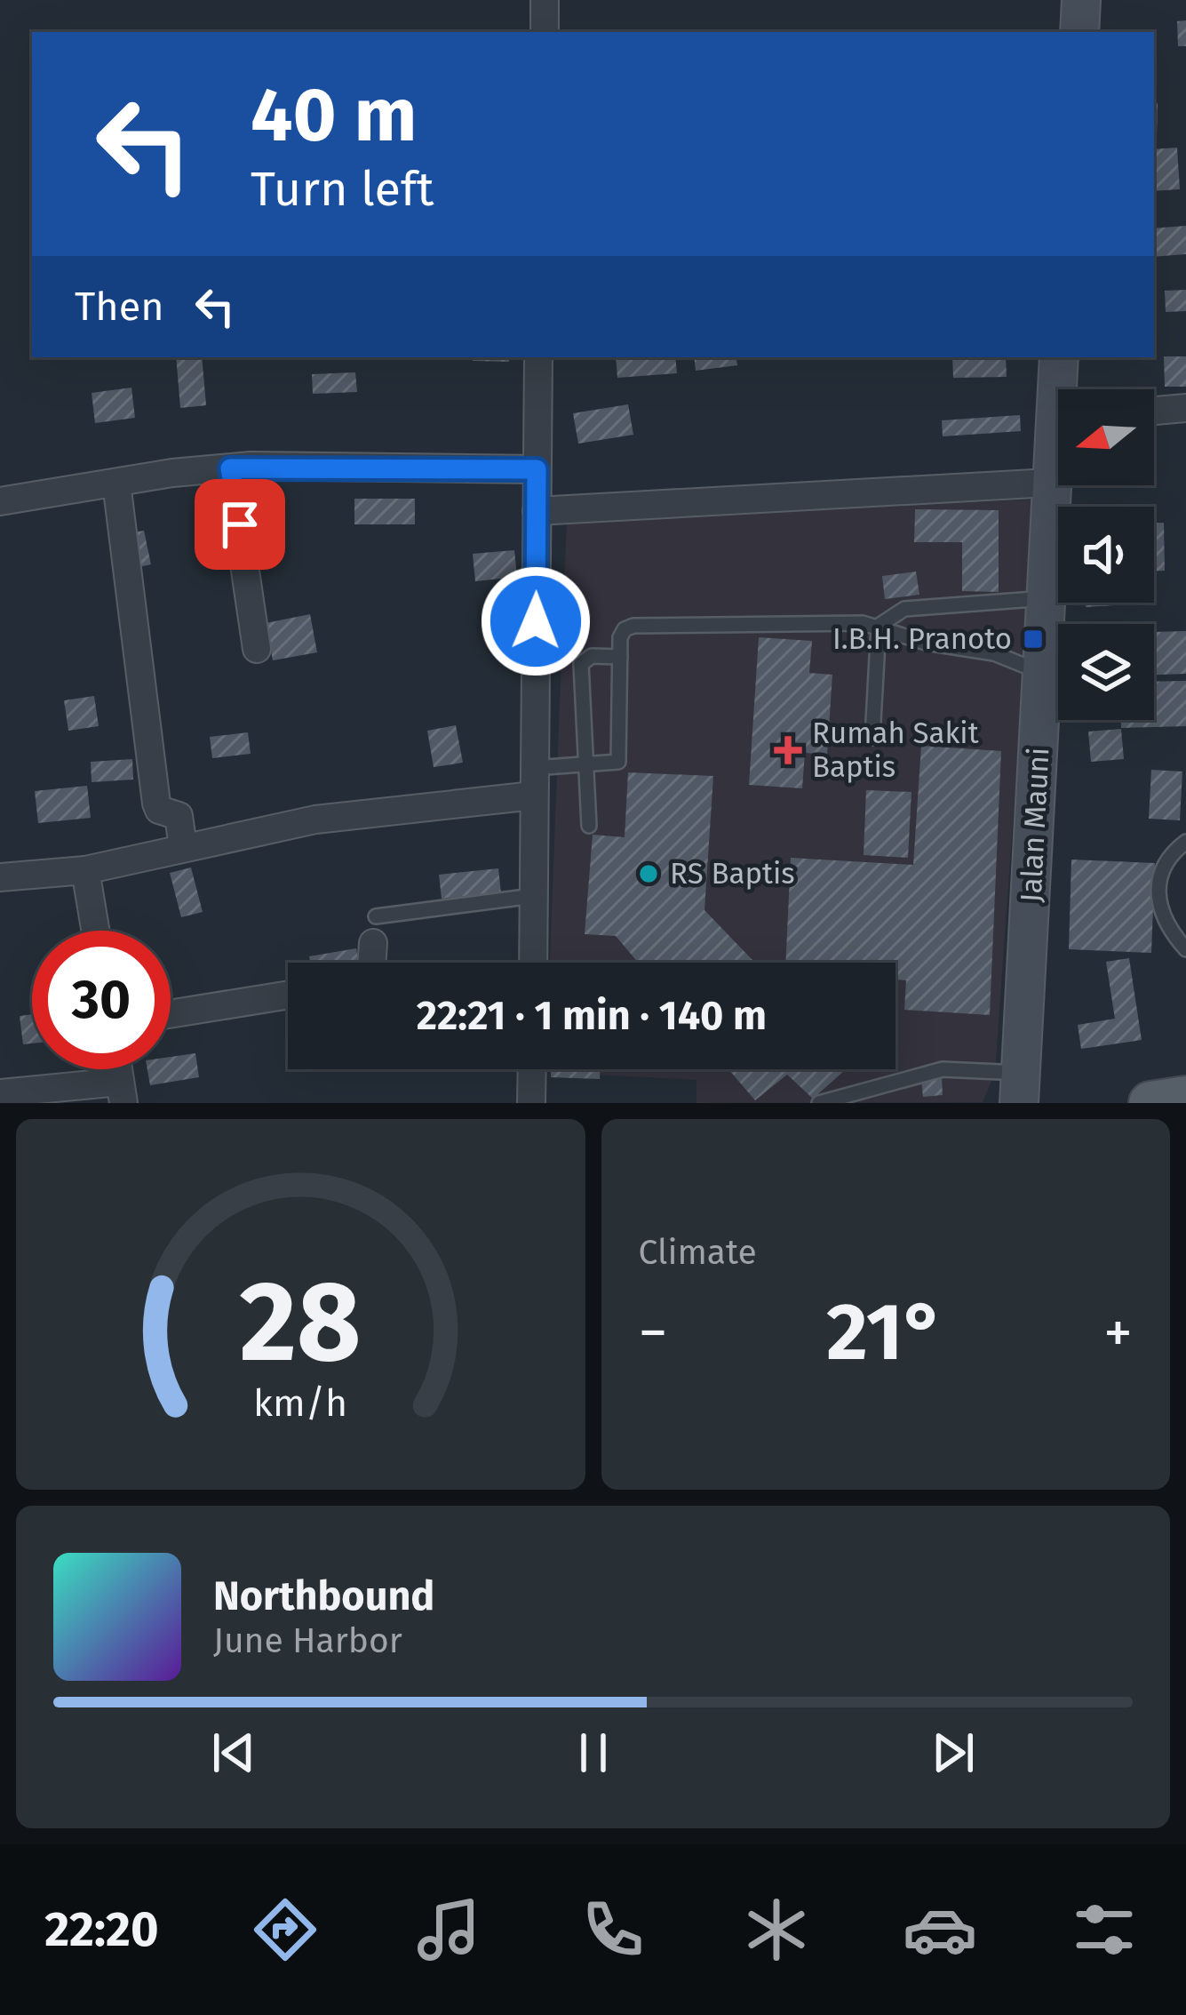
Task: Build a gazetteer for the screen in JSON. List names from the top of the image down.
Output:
{
  "streets": {
    "main road": ["Jalan Mauni"]
  },
  "places": {
    "transit": ["I.B.H. Pranoto"],
    "health": ["Rumah Sakit Baptis"],
    "other": ["RS Baptis"]
  },
  "north": "left",
  "page": {
    "turn": ["40 m", "Turn left"],
    "then": "Then",
    "limit": "30",
    "trip": "22:21 · 1 min · 140 m",
    "tile": "Climate",
    "heat": ["−", "21°", "+"],
    "song": ["Northbound", "June Harbor"],
    "tabs": "22:20",
    "gauge": ["28", "km/h"]
  }
}
